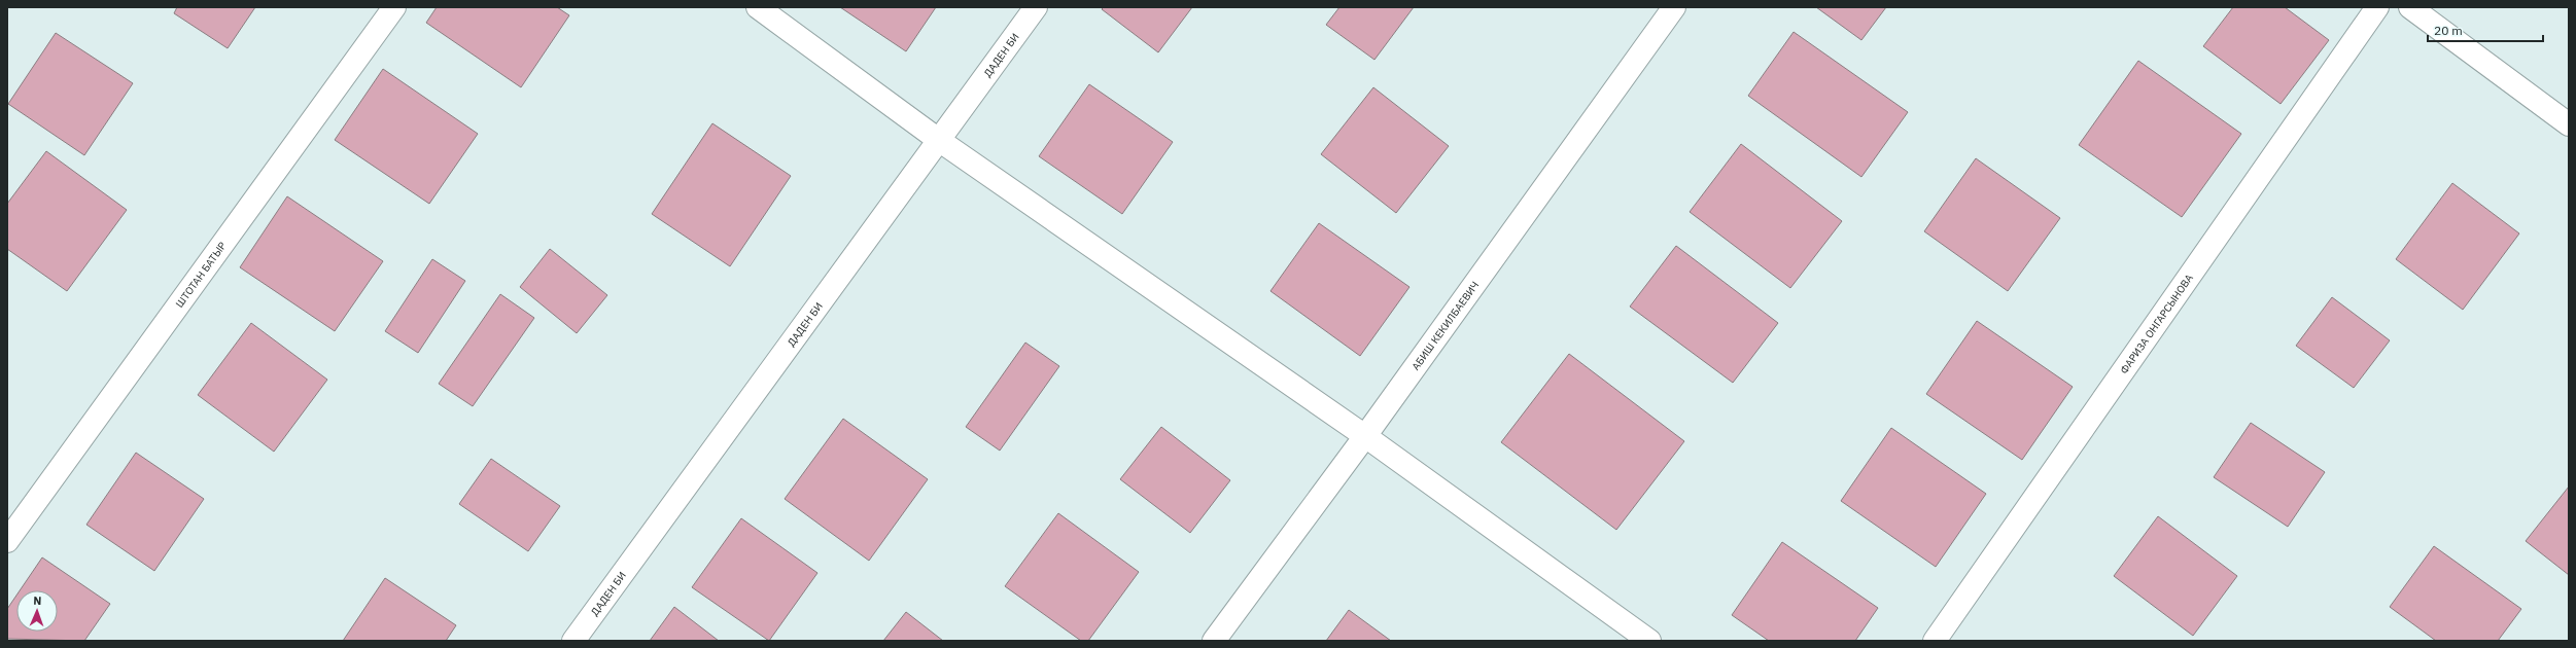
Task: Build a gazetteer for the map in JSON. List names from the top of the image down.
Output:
{
  "streets": {
    "street": [
      "ДАДЕН БИ",
      "ШТОТАН БАТЫР",
      "ФАРИЗА ОНГАРСЫНОВА",
      "АБИШ КЕКИЛБАЕВИЧ"
    ]
  },
  "scale_bar": "20 m",
  "north": "top"
}
